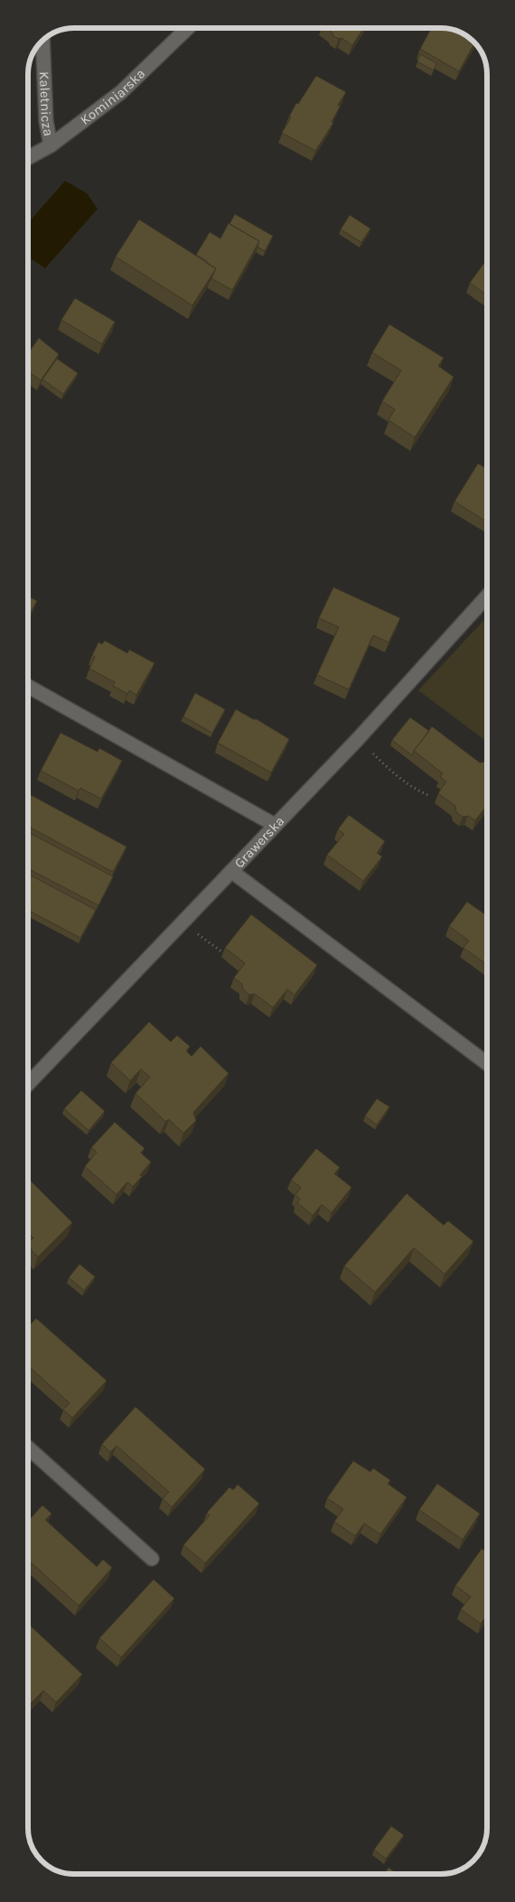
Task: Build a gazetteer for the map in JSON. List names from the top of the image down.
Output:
{
  "streets": {
    "street": ["Kominiarska", "Kaletnicza", "Grawerska"]
  },
  "crossings": [
    ["Kominiarska", "Kaletnicza"]
  ]
}
